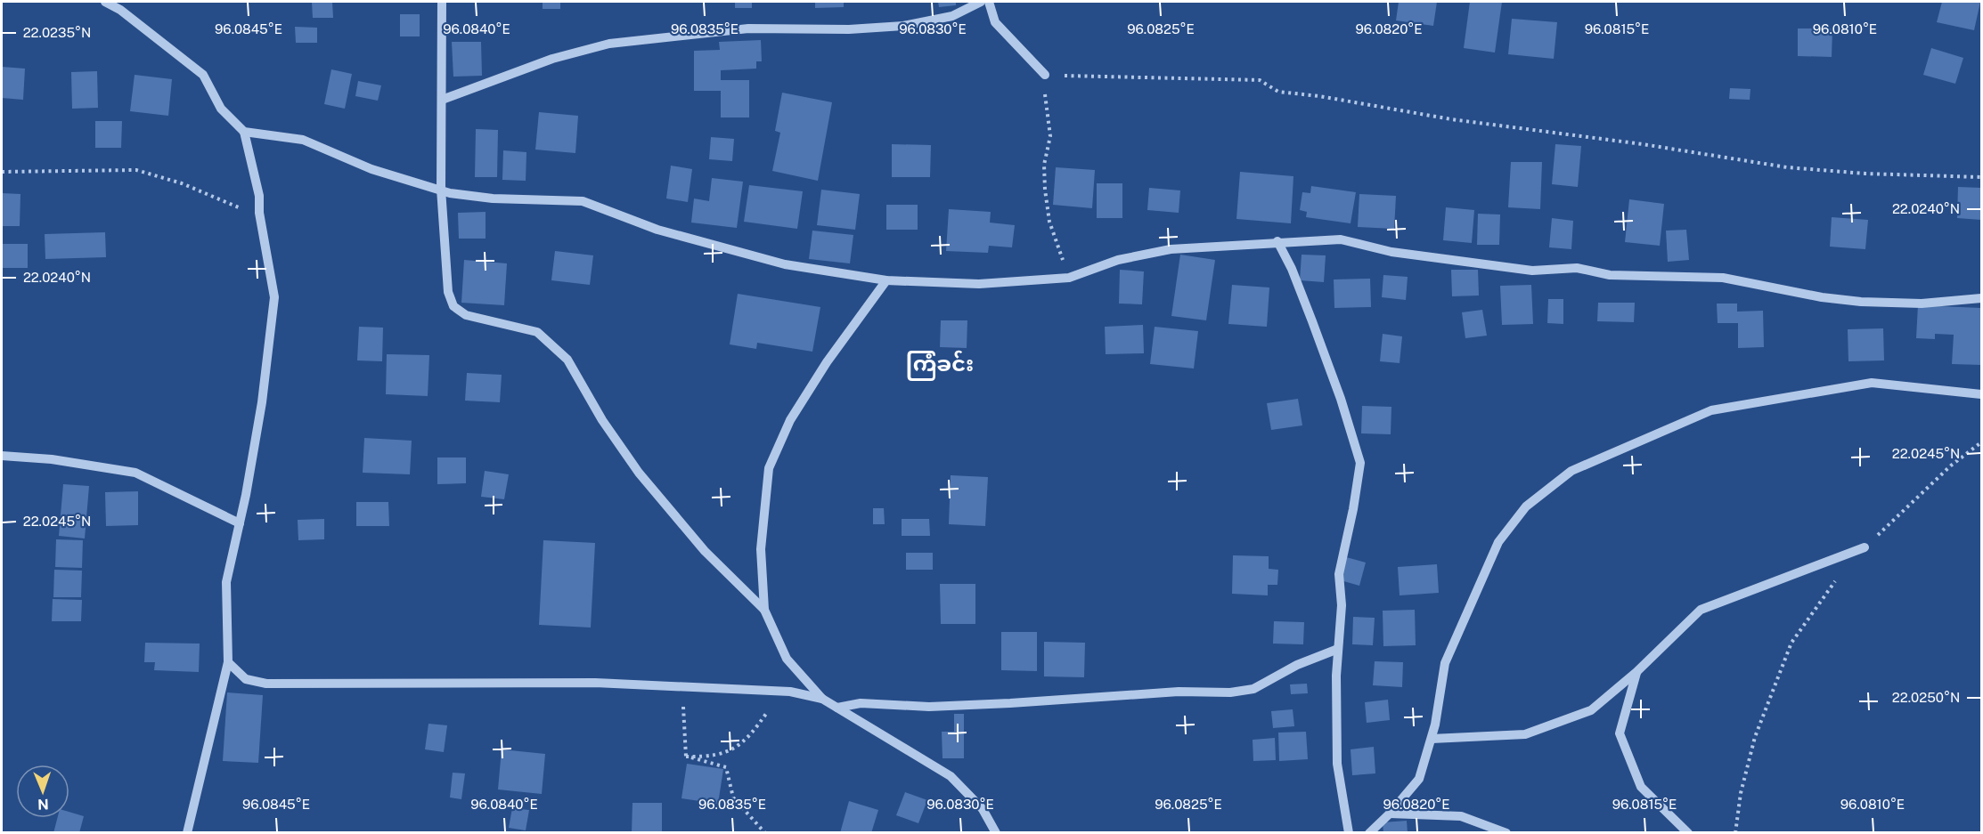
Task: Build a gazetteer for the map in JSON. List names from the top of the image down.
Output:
{
  "districts": ["ကြံခင်း"],
  "north": "bottom",
  "coordinates": [
    "96.0845°E",
    "96.0840°E",
    "96.0835°E",
    "96.0830°E",
    "96.0825°E",
    "96.0820°E",
    "96.0815°E",
    "96.0810°E",
    "22.0235°N",
    "22.0240°N",
    "22.0245°N",
    "22.0250°N"
  ]
}
